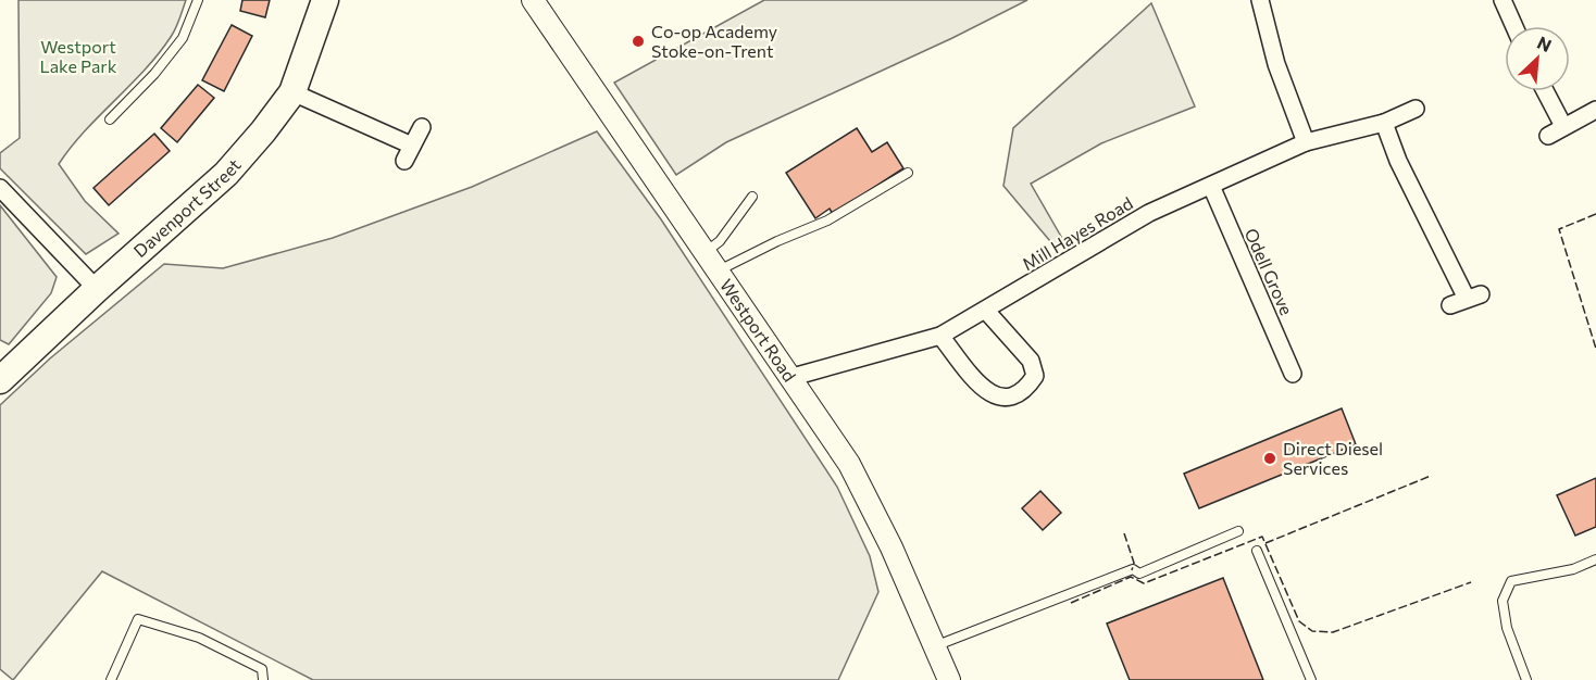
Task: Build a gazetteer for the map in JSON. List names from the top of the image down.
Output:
{
  "streets": {
    "main road": ["Davenport Street"],
    "street": ["Mill Hayes Road", "Odell Grove", "Westport Road"]
  },
  "crossings": [
    ["Mill Hayes Road", "Odell Grove"],
    ["Mill Hayes Road", "Westport Road"]
  ],
  "parks": ["Westport Lake Park"],
  "places": ["Co-op Academy Stoke-on-Trent", "Direct Diesel Services"],
  "north": "top right"
}
